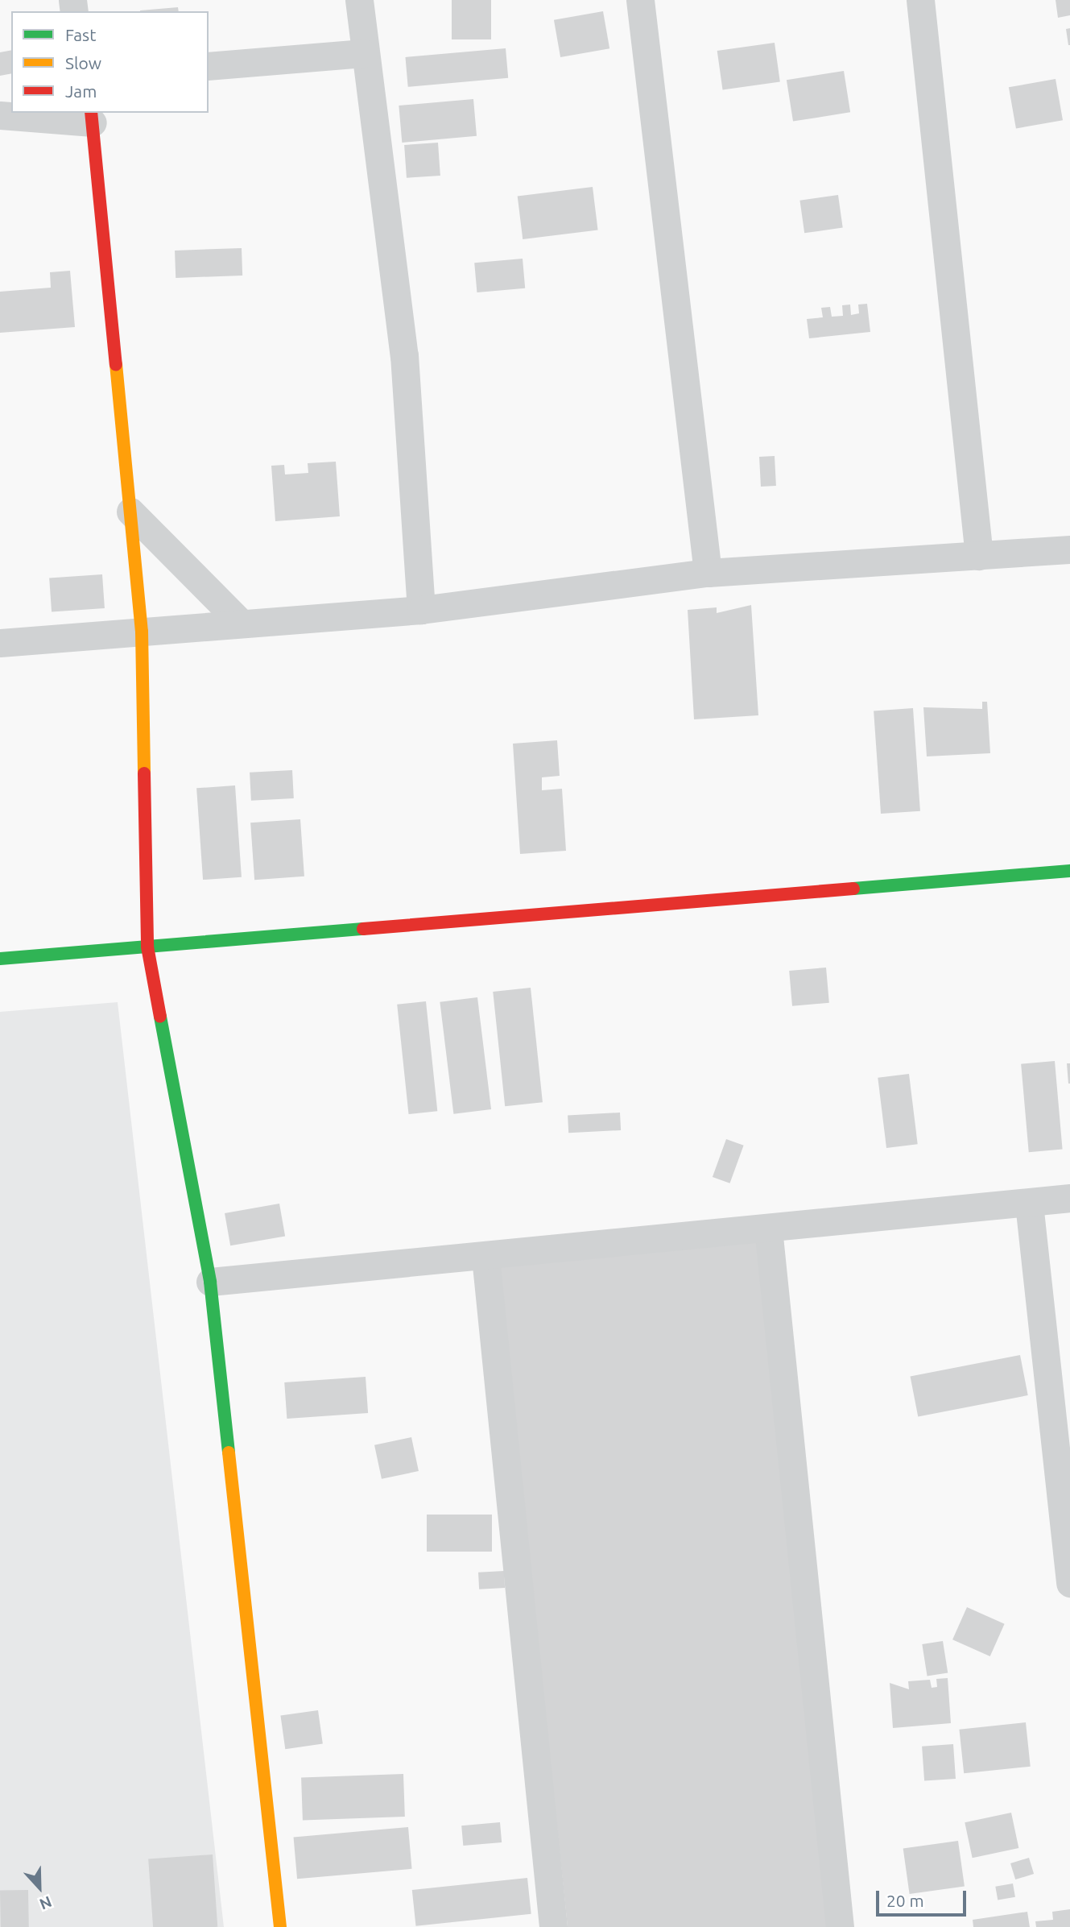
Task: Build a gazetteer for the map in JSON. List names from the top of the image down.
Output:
{
  "legend": ["Fast", "Slow", "Jam"],
  "scale_bar": "20 m",
  "north": "bottom"
}
